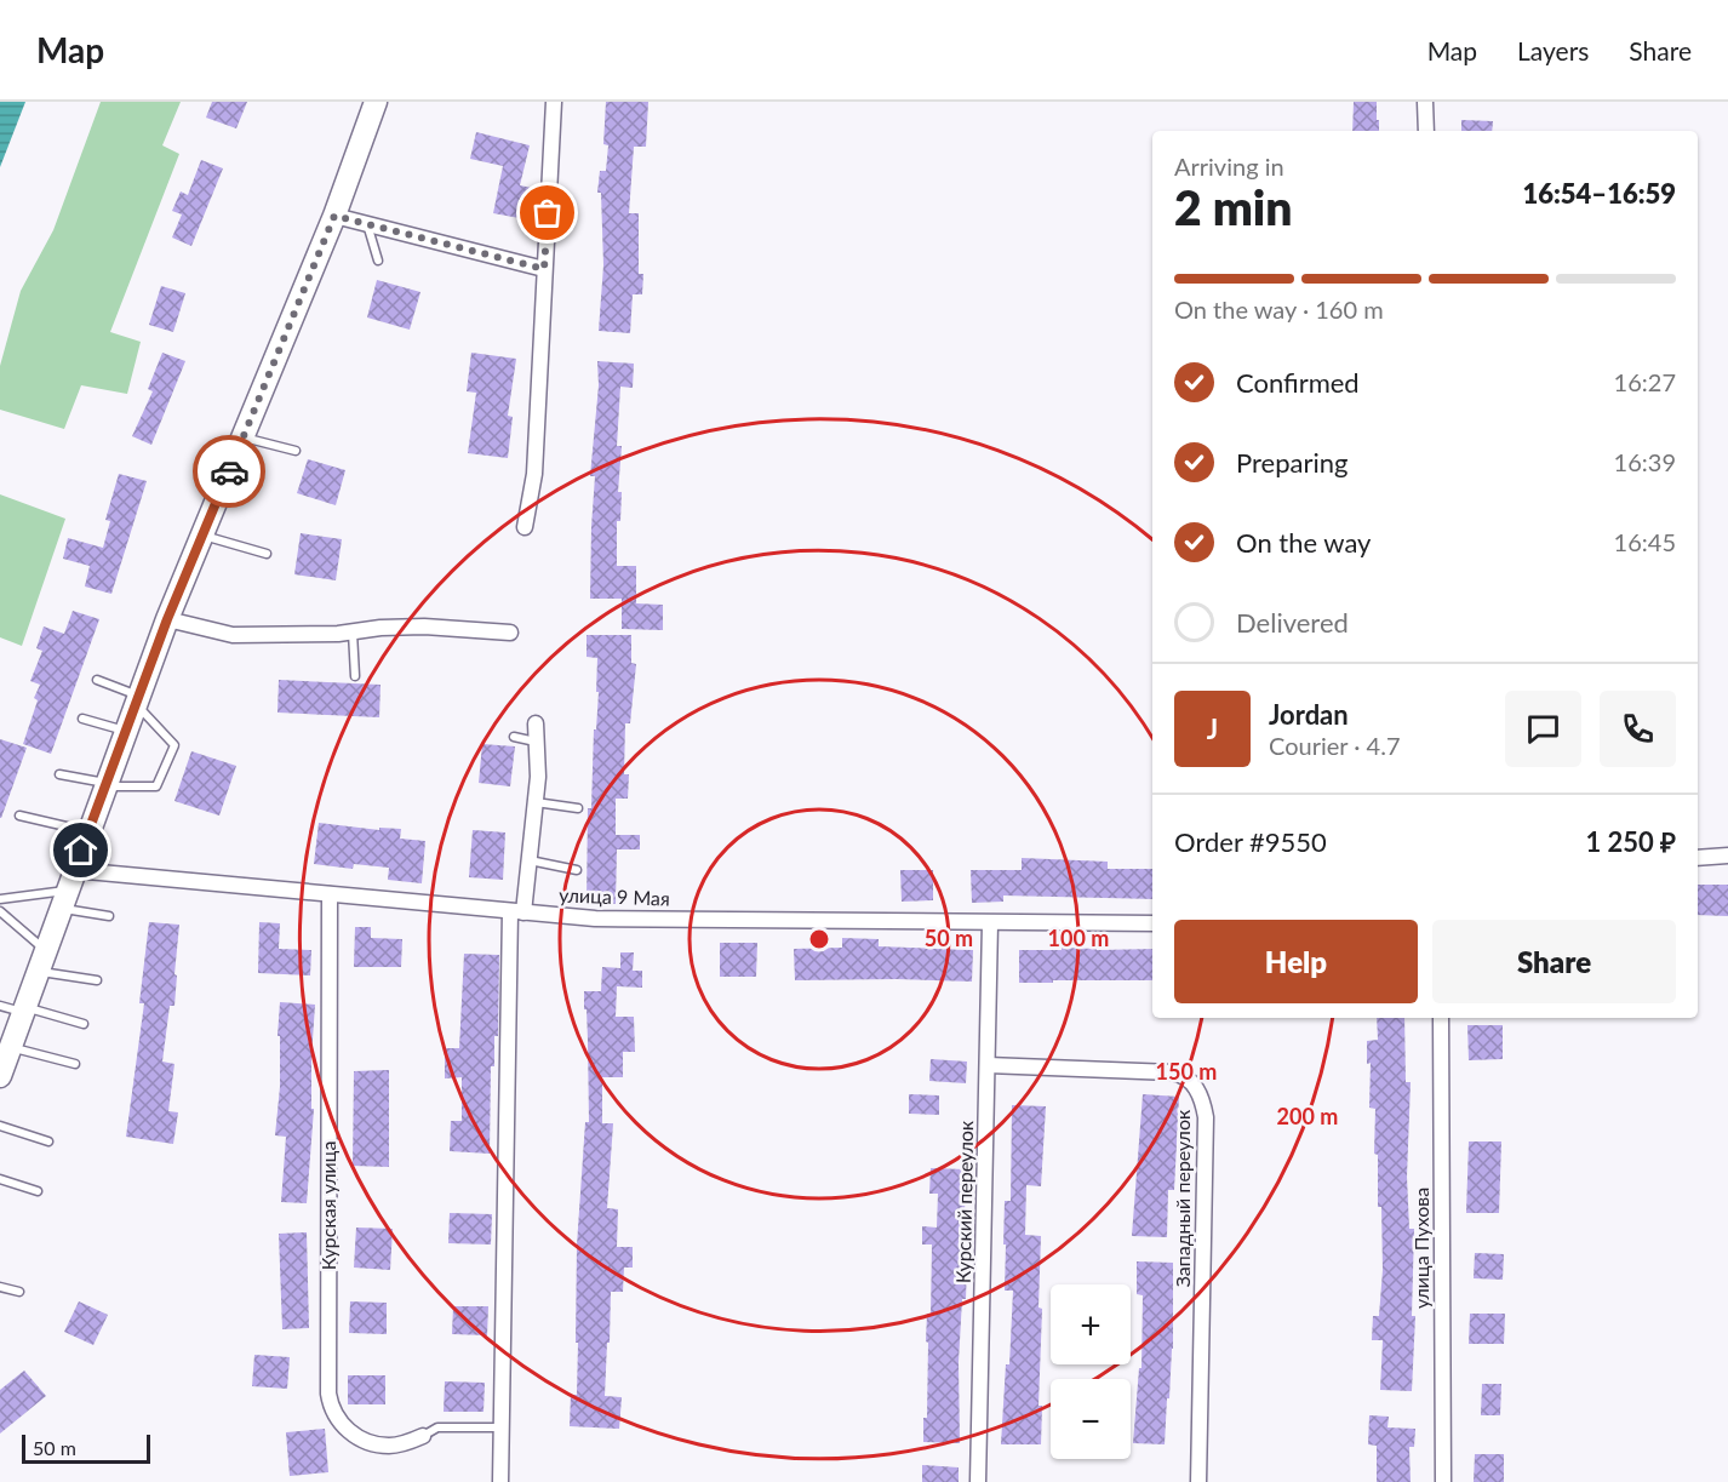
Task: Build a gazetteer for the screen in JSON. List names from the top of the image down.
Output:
{
  "streets": {
    "street": [
      "улица 9 Мая",
      "Западный переулок",
      "Курский переулок",
      "Курская улица",
      "улица Пухова"
    ]
  },
  "crossings": [
    ["улица 9 Мая", "Курский переулок"],
    ["улица 9 Мая", "Курская улица"],
    ["Западный переулок", "Курский переулок"]
  ],
  "scale_bar": "50 m",
  "page": {
    "header": "Map",
    "nav": ["Map", "Layers", "Share"],
    "heading": ["2 min", "Arriving in", "16:54–16:59"],
    "panel": [
      "Jordan",
      "Courier · 4.7",
      "Order #9550",
      "1 250 ₽"
    ],
    "bar": "On the way · 160 m",
    "list": [
      ["Confirmed", "16:27"],
      ["Preparing", "16:39"],
      ["On the way", "16:45"],
      "Delivered"
    ],
    "round": "J",
    "buttons": ["Help", "Share"],
    "map_buttons": ["+", "−"],
    "scale": "50 m"
  },
  "rings": [
    "50 m",
    "100 m",
    "150 m",
    "200 m"
  ]
}
